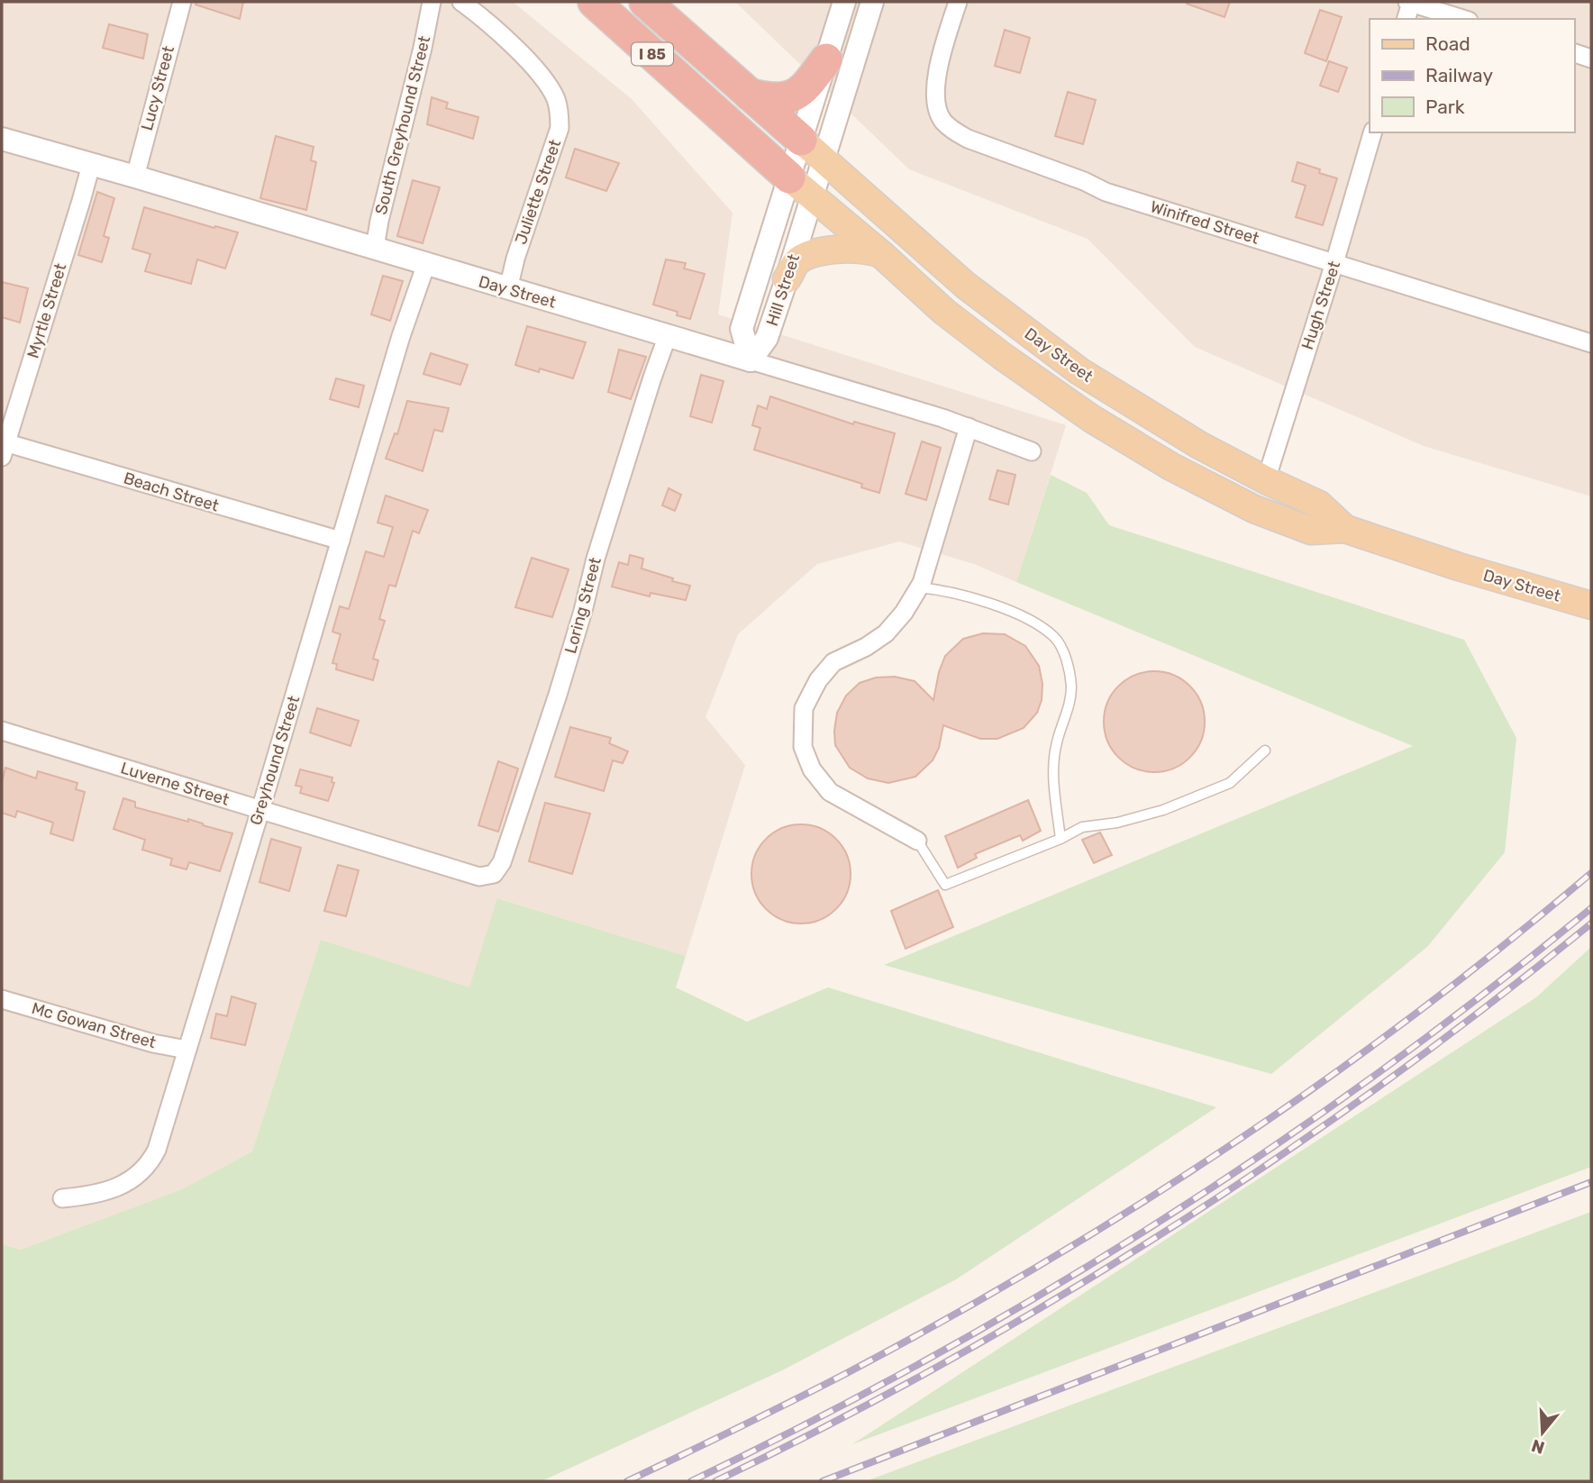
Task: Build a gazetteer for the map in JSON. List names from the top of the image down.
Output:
{
  "streets": {
    "highway": ["I 85"],
    "main road": ["Day Street"],
    "street": [
      "Lucy Street",
      "South Greyhound Street",
      "Juliette Street",
      "Winifred Street",
      "Hill Street",
      "Hugh Street",
      "Myrtle Street",
      "Beach Street",
      "Loring Street",
      "Greyhound Street",
      "Luverne Street",
      "Mc Gowan Street"
    ]
  },
  "crossings": [
    ["I 85", "Hill Street"],
    ["I 85", "Day Street"],
    ["Lucy Street", "Day Street"],
    ["South Greyhound Street", "Day Street"],
    ["Juliette Street", "Day Street"],
    ["Winifred Street", "Hugh Street"],
    ["Hill Street", "Day Street"],
    ["Day Street", "Hugh Street"],
    ["Day Street", "Myrtle Street"],
    ["Day Street", "Loring Street"],
    ["Day Street", "Greyhound Street"],
    ["Myrtle Street", "Beach Street"],
    ["Beach Street", "Greyhound Street"],
    ["Loring Street", "Luverne Street"],
    ["Greyhound Street", "Luverne Street"],
    ["Greyhound Street", "Mc Gowan Street"]
  ],
  "legend": ["Road", "Railway", "Park"],
  "north": "bottom"
}
